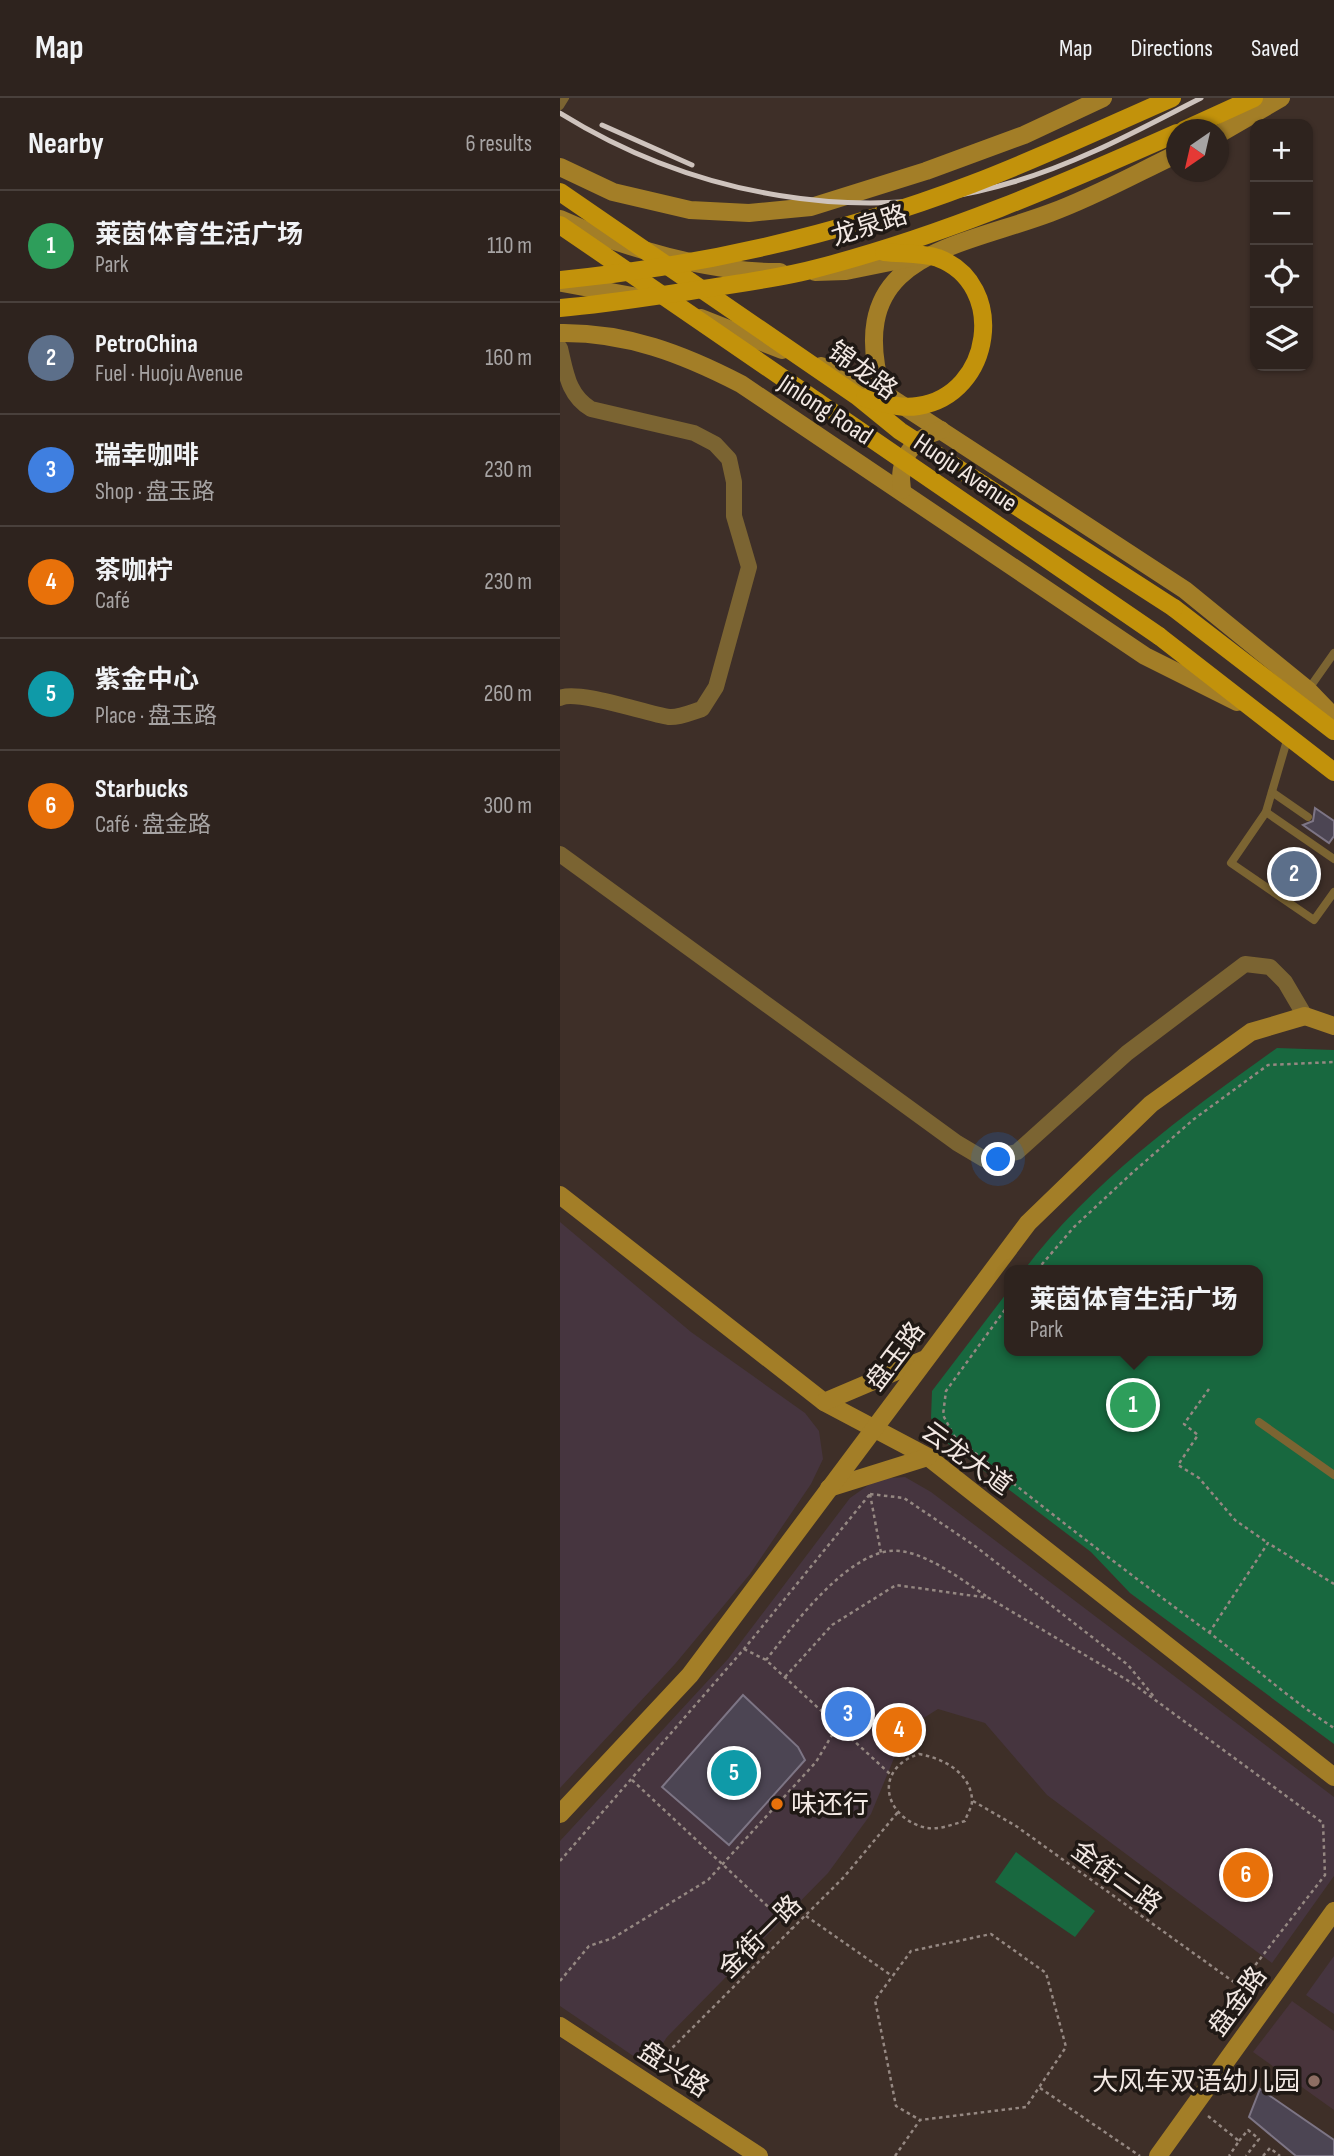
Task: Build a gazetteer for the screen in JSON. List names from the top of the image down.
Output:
{
  "streets": {
    "main road": ["龙泉路", "锦龙路", "Huoju Avenue"],
    "street": [
      "Jinlong Road",
      "盘玉路",
      "云龙大道",
      "盘金路",
      "盘兴路"
    ],
    "path": ["金街二路", "金街一路"]
  },
  "crossings": [
    ["Jinlong Road", "Huoju Avenue"],
    ["盘玉路", "云龙大道"],
    ["金街二路", "金街一路"],
    ["金街一路", "盘兴路"]
  ],
  "places": ["味还行", "大风车双语幼儿园"],
  "north": "bottom left",
  "page": {
    "header": "Map",
    "nav": ["Map", "Directions", "Saved"],
    "heading": ["Nearby", "6 results"],
    "map_buttons": ["+", "−"],
    "list": [
      {
        "mark": "1",
        "name": "莱茵体育生活广场",
        "note": "Park",
        "value": "110 m"
      },
      {
        "mark": "2",
        "name": "PetroChina",
        "note": "Fuel · Huoju Avenue",
        "value": "160 m"
      },
      {
        "mark": "3",
        "name": "瑞幸咖啡",
        "note": "Shop · 盘玉路",
        "value": "230 m"
      },
      {
        "mark": "4",
        "name": "茶咖柠",
        "note": "Café",
        "value": "230 m"
      },
      {
        "mark": "5",
        "name": "紫金中心",
        "note": "Place · 盘玉路",
        "value": "260 m"
      },
      {
        "mark": "6",
        "name": "Starbucks",
        "note": "Café · 盘金路",
        "value": "300 m"
      }
    ],
    "pins": [
      "2",
      "1",
      "3",
      "4",
      "5",
      "6"
    ],
    "popup": ["莱茵体育生活广场", "Park"]
  }
}
